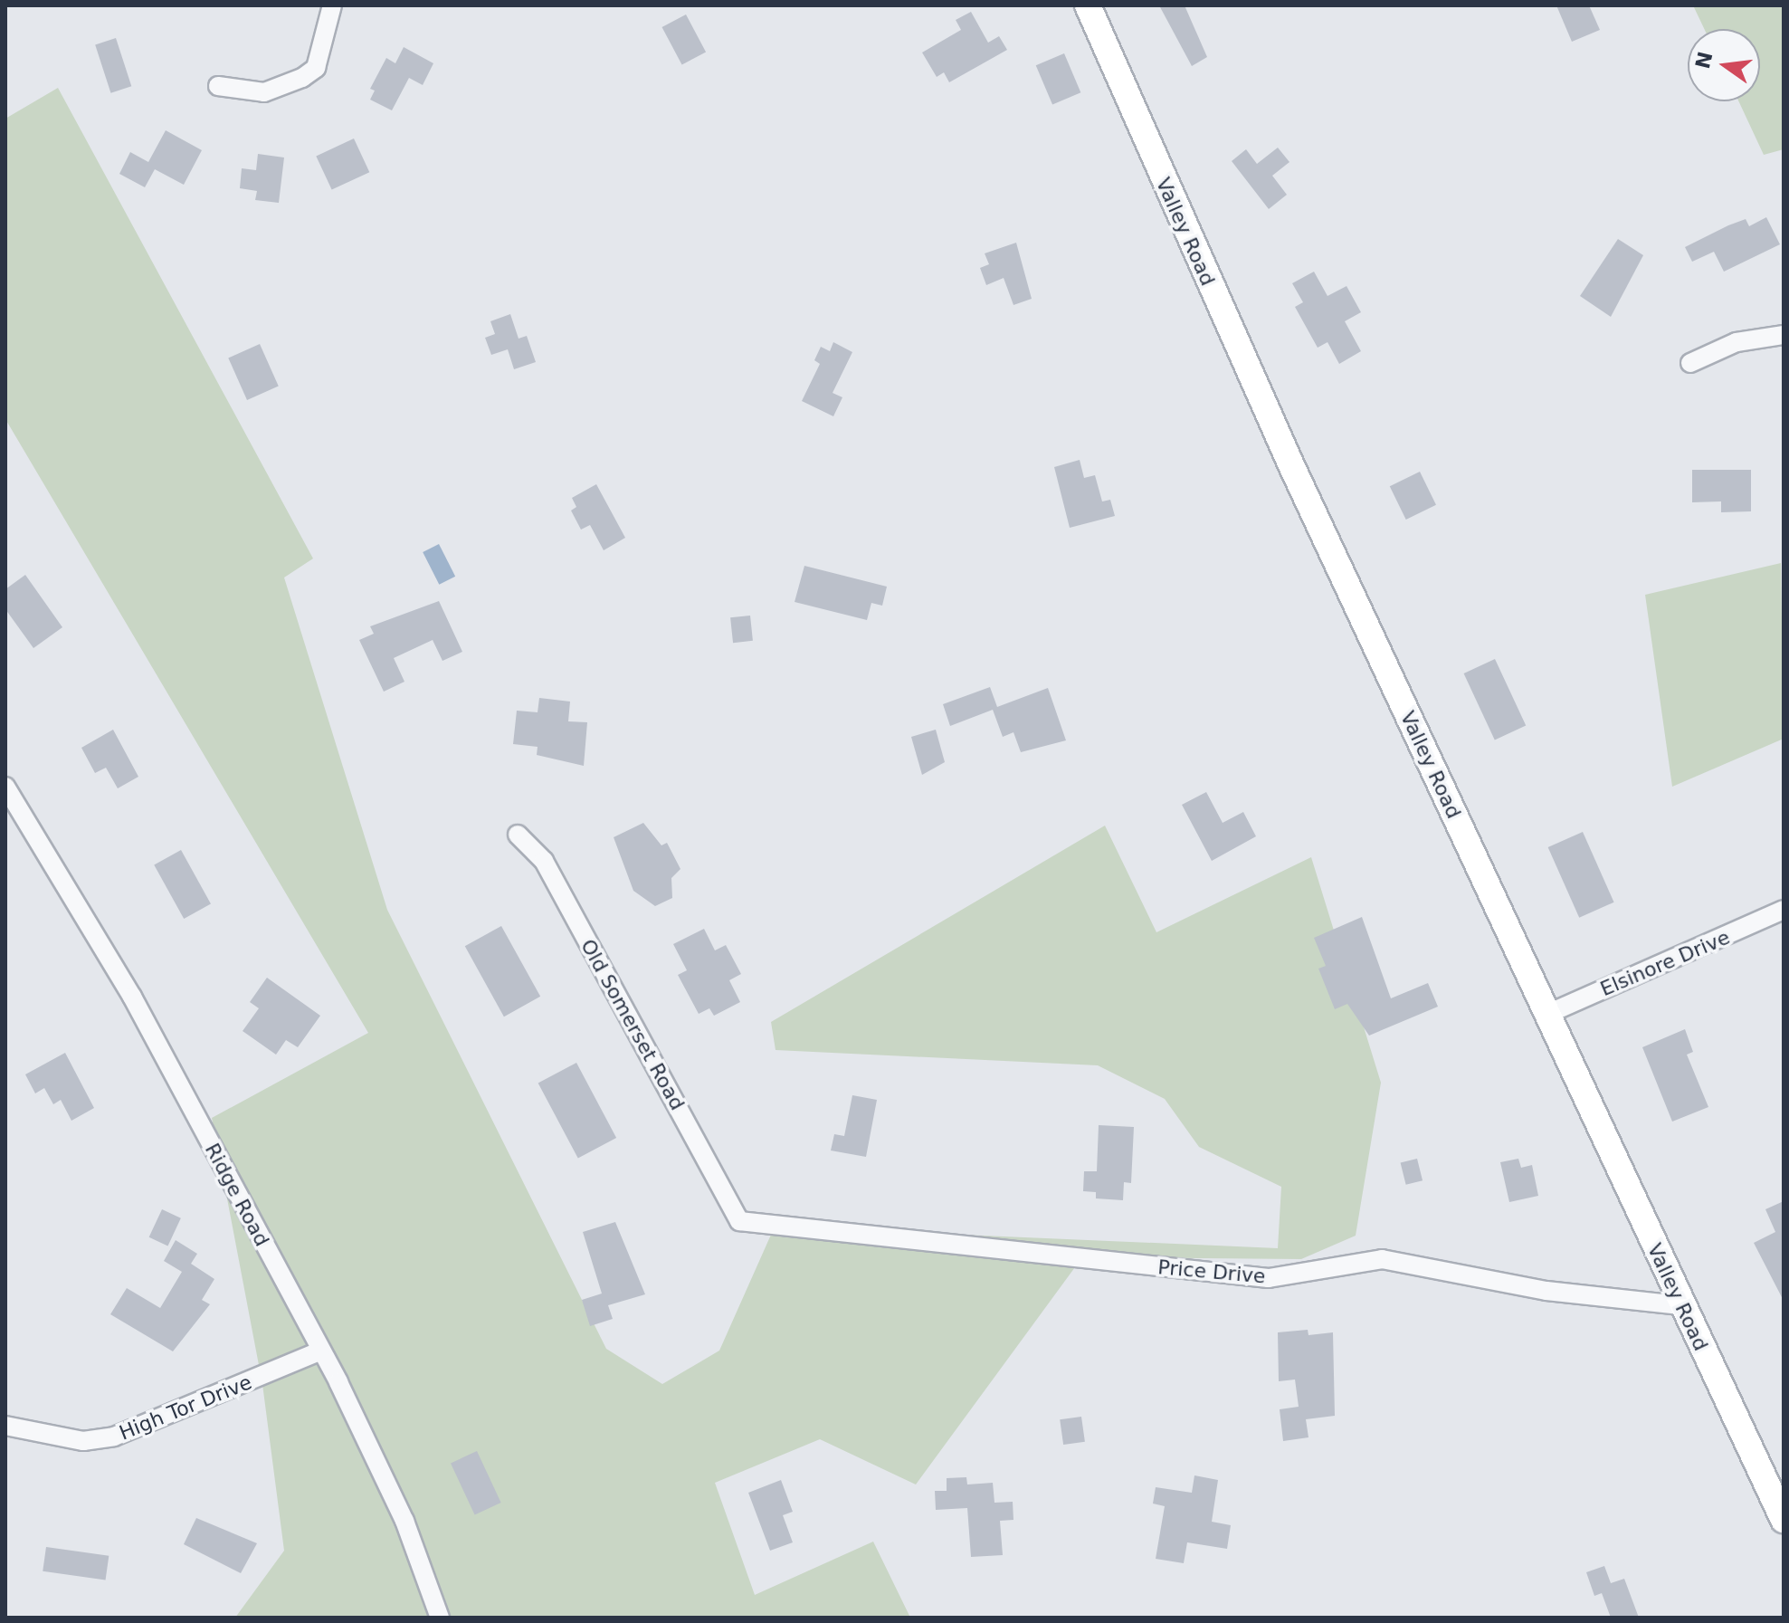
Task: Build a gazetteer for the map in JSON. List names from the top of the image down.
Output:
{
  "streets": {
    "main road": ["Valley Road"],
    "street": [
      "Elsinore Drive",
      "Old Somerset Road",
      "Ridge Road",
      "Price Drive",
      "High Tor Drive"
    ]
  },
  "crossings": [
    ["Valley Road", "Elsinore Drive"],
    ["Valley Road", "Price Drive"],
    ["Old Somerset Road", "Price Drive"],
    ["Ridge Road", "High Tor Drive"]
  ],
  "north": "left"
}
